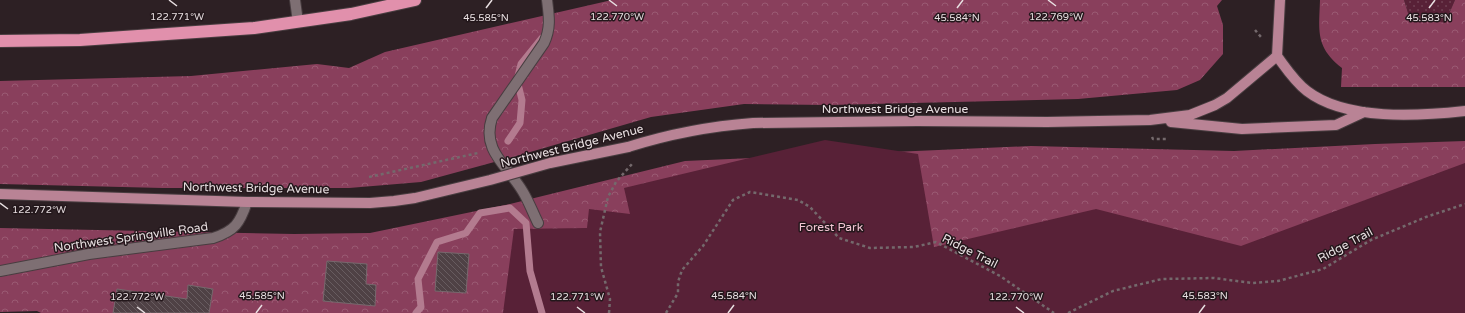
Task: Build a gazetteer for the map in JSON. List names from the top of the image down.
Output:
{
  "streets": {
    "main road": ["Northwest Bridge Avenue"],
    "street": ["Northwest Springville Road"],
    "path": ["Ridge Trail"]
  },
  "crossings": [
    ["Northwest Bridge Avenue", "Northwest Springville Road"]
  ],
  "parks": ["Forest Park"],
  "coordinates": [
    "122.771°W",
    "122.770°W",
    "122.769°W",
    "45.583°N",
    "45.585°N",
    "45.584°N",
    "122.772°W"
  ]
}
